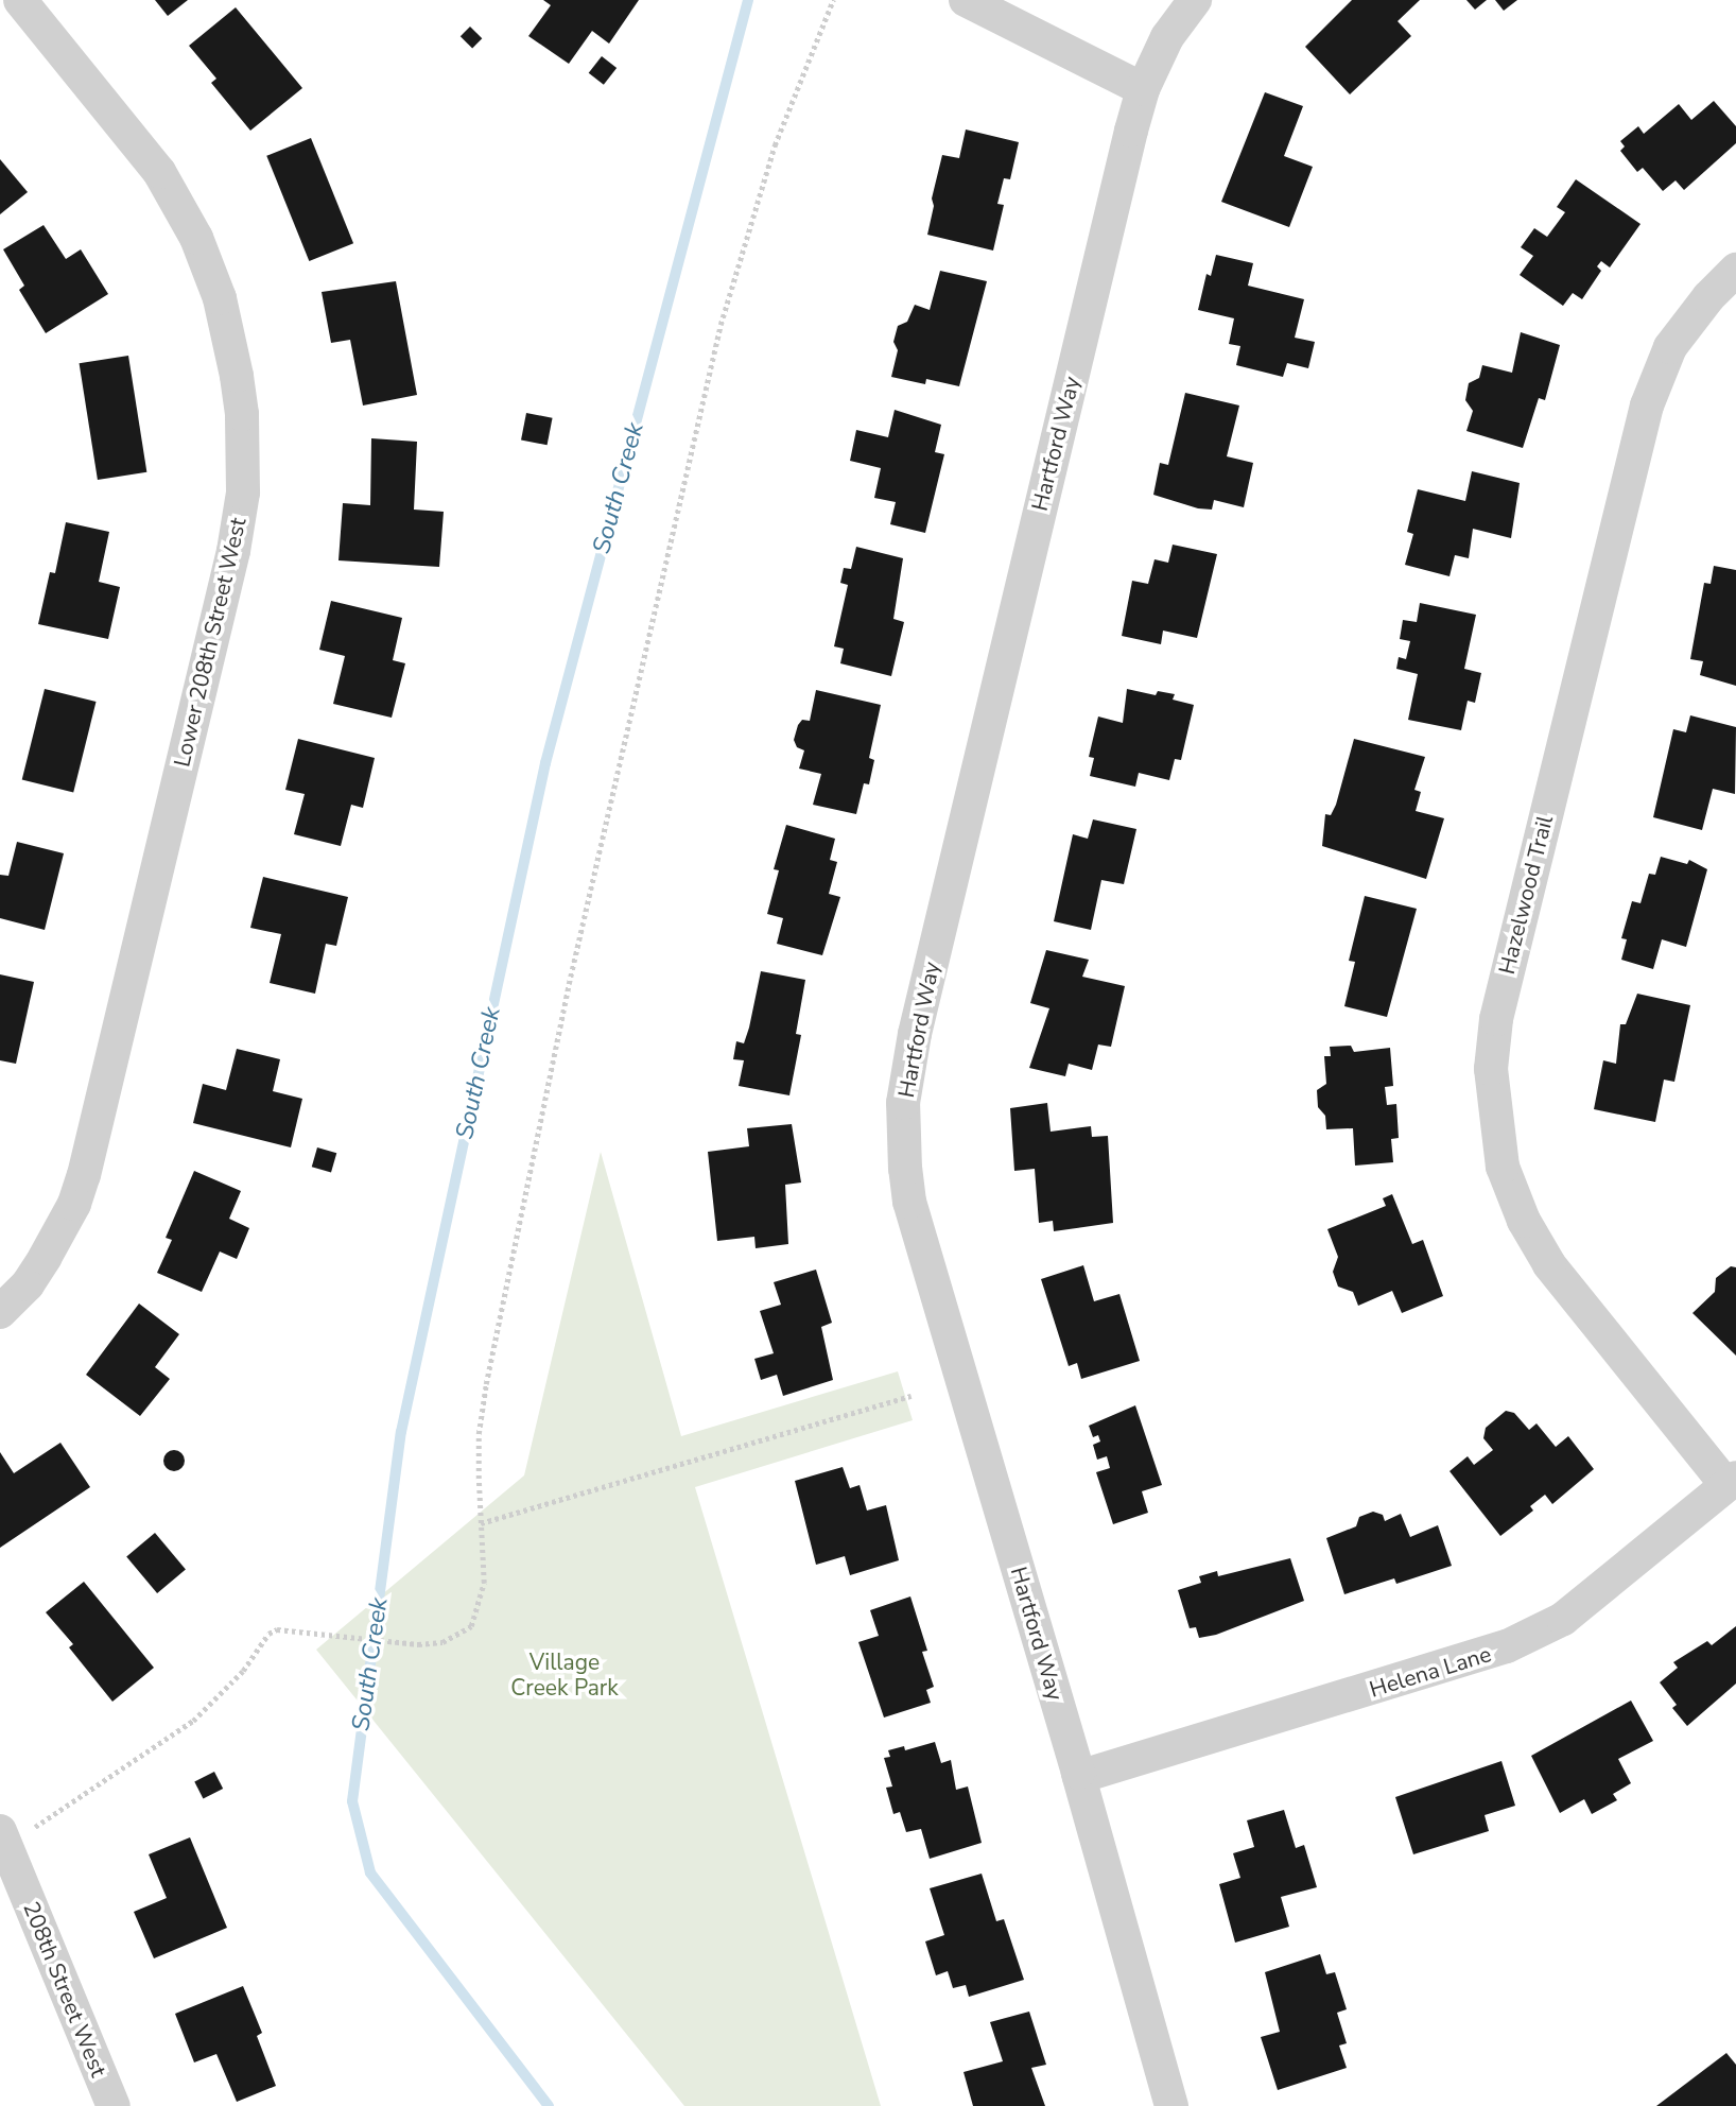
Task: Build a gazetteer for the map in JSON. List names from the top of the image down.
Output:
{
  "streets": {
    "street": [
      "Hartford Way",
      "Lower 208th Street West",
      "Hazelwood Trail",
      "Helena Lane",
      "208th Street West"
    ]
  },
  "crossings": [
    ["Hartford Way", "Helena Lane"],
    ["Hazelwood Trail", "Helena Lane"]
  ],
  "water": ["South Creek"],
  "parks": ["Village Creek Park"]
}
